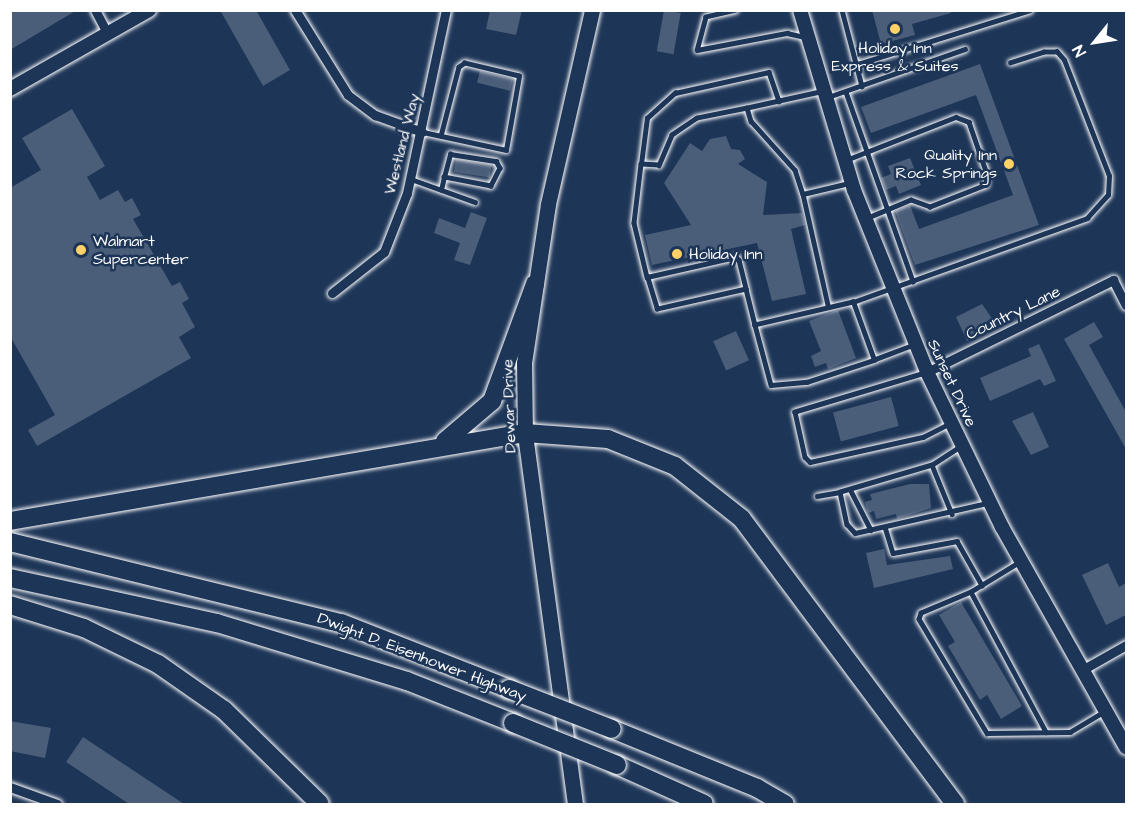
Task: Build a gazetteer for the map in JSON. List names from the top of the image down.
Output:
{
  "streets": {
    "highway": ["Dwight D. Eisenhower Highway"],
    "main road": ["Dewar Drive"],
    "street": ["Westland Way", "Country Lane", "Sunset Drive"]
  },
  "crossings": [
    ["Country Lane", "Sunset Drive"]
  ],
  "places": [
    "Holiday Inn Express & Suites",
    "Quality Inn Rock Springs",
    "Walmart Supercenter",
    "Holiday Inn"
  ],
  "north": "bottom left"
}
